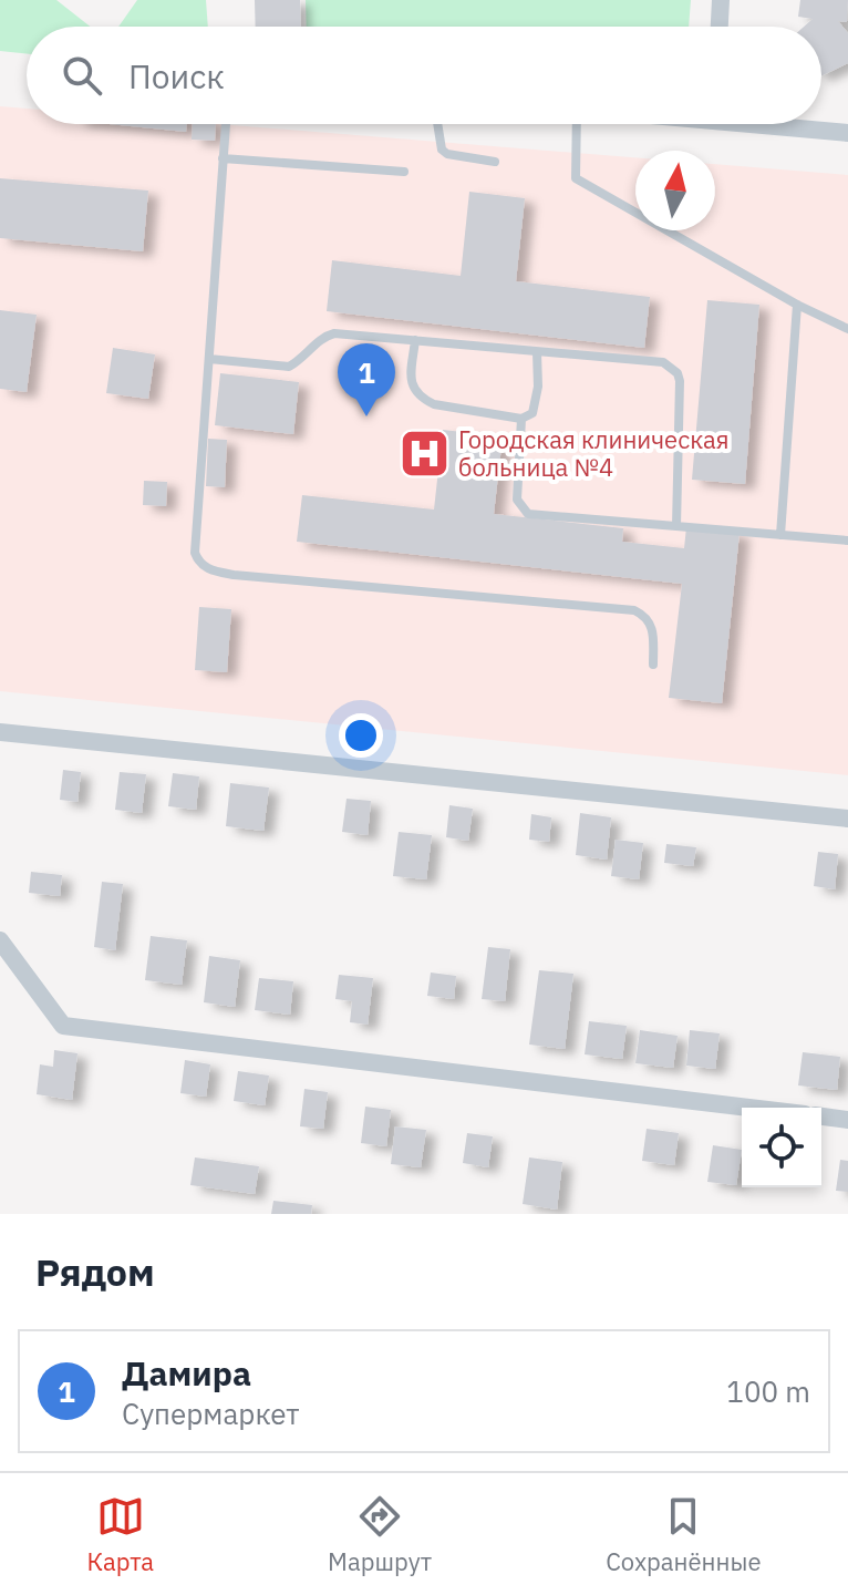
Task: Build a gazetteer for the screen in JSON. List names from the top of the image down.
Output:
{
  "places": {
    "hospital": ["Городская клиническая больница №4"]
  },
  "north": "top",
  "page": {
    "search": "Поиск",
    "pins": "1",
    "heading": "Рядом",
    "list": [
      {
        "mark": "1",
        "name": "Дамира",
        "note": "Супермаркет",
        "value": "100 m"
      }
    ],
    "nav": ["Карта", "Маршрут", "Сохранённые"]
  }
}
